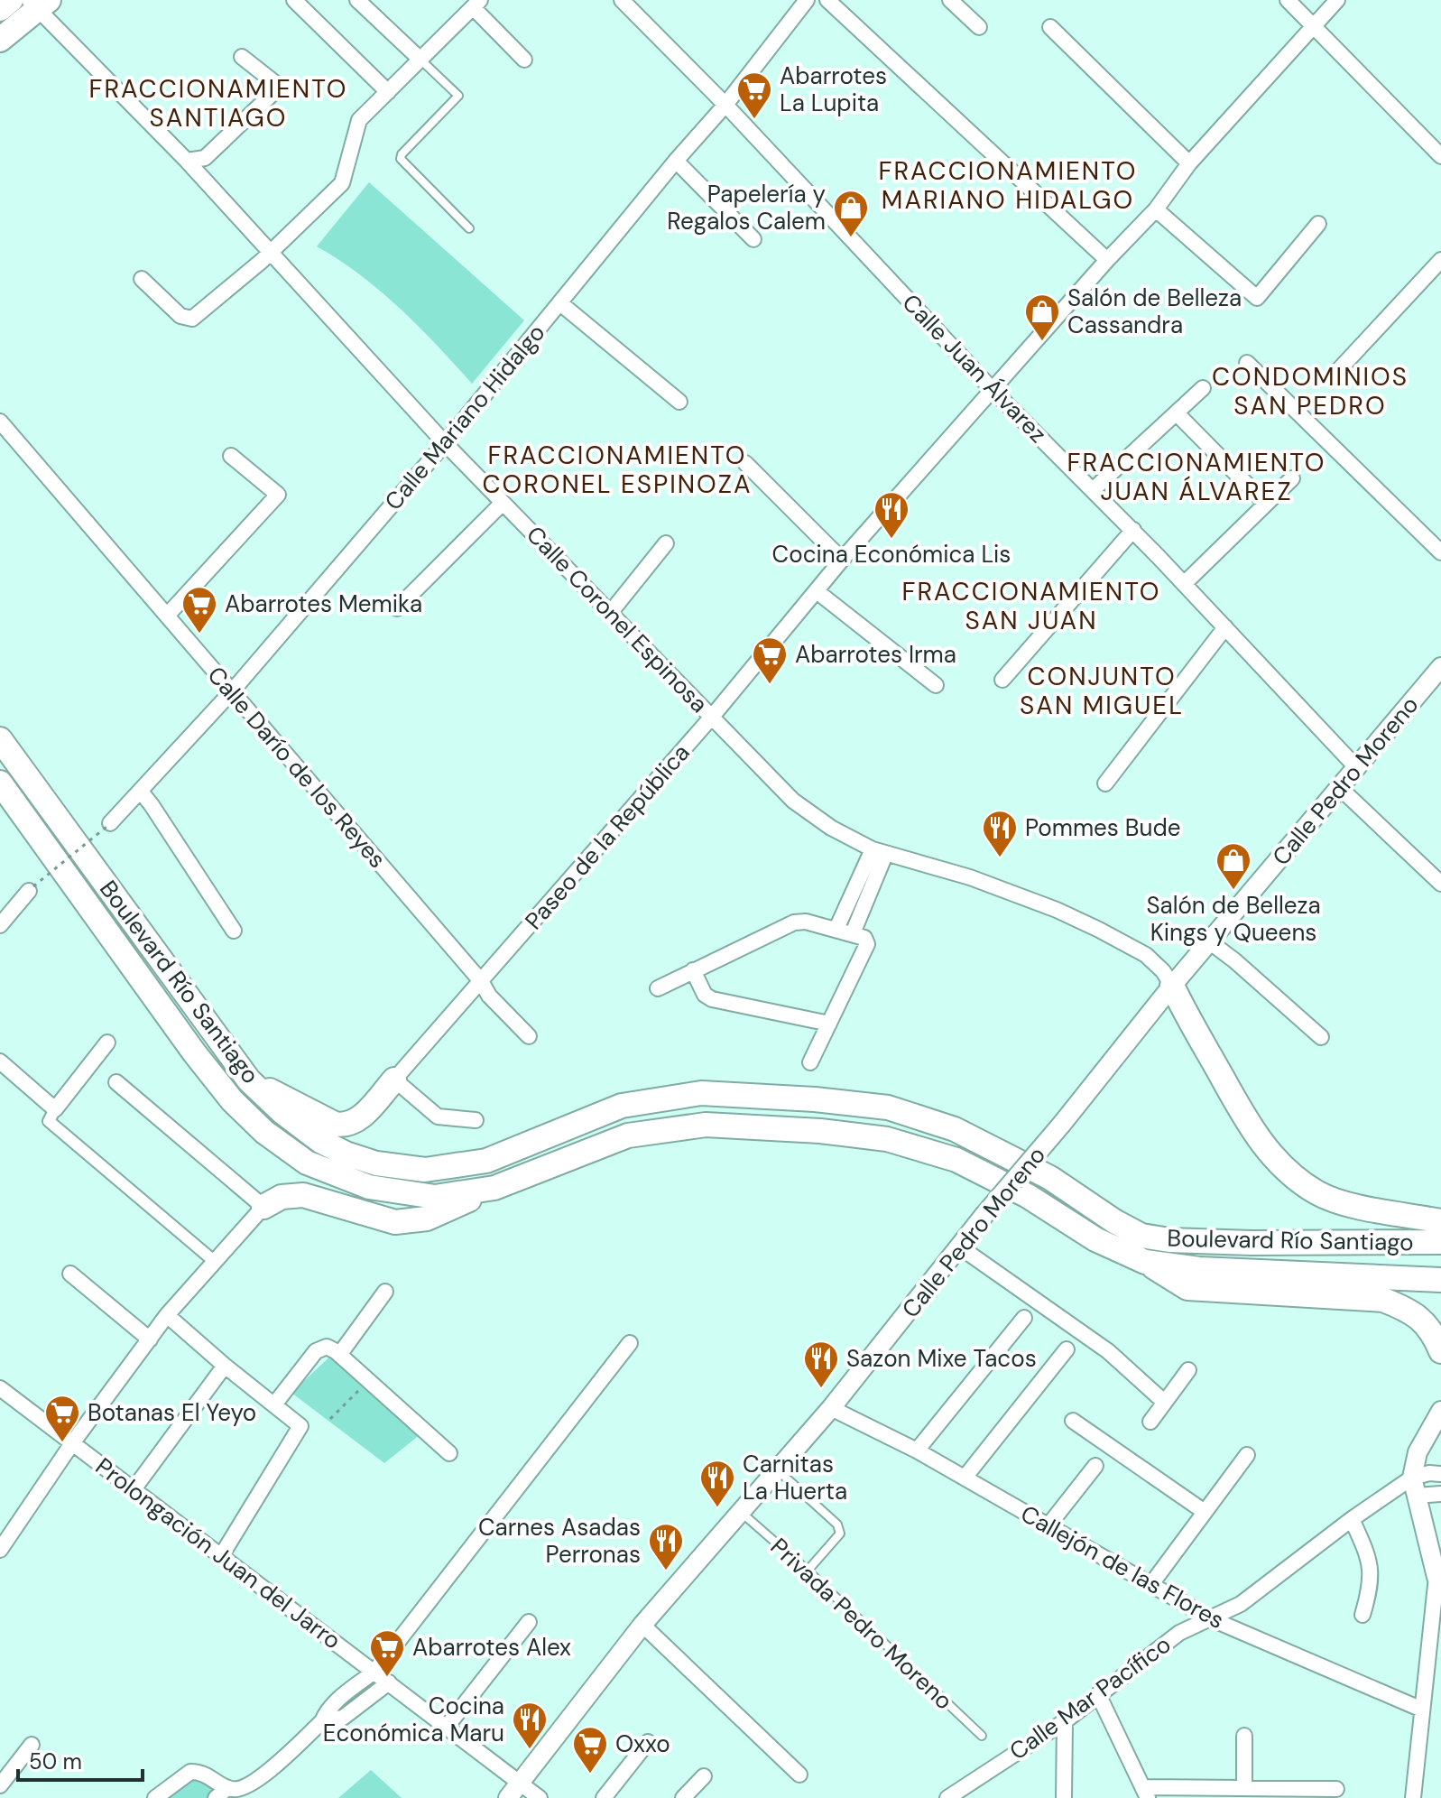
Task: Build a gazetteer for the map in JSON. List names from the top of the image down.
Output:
{
  "streets": {
    "main road": ["Boulevard Río Santiago"],
    "street": [
      "Calle Juan Álvarez",
      "Calle Mariano Hidalgo",
      "Calle Coronel Espinosa",
      "Calle Darío de los Reyes",
      "Calle Pedro Moreno",
      "Paseo de la República",
      "Prolongación Juan del Jarro",
      "Callejón de las Flores",
      "Calle Mar Pacífico"
    ],
    "lane": ["Privada Pedro Moreno"]
  },
  "crossings": [
    ["Calle Juan Álvarez", "Calle Mariano Hidalgo"],
    ["Calle Juan Álvarez", "Calle Pedro Moreno"],
    ["Calle Juan Álvarez", "Paseo de la República"],
    ["Calle Mariano Hidalgo", "Calle Coronel Espinosa"],
    ["Calle Mariano Hidalgo", "Calle Darío de los Reyes"],
    ["Calle Coronel Espinosa", "Calle Pedro Moreno"],
    ["Calle Coronel Espinosa", "Paseo de la República"],
    ["Calle Darío de los Reyes", "Paseo de la República"],
    ["Calle Pedro Moreno", "Prolongación Juan del Jarro"],
    ["Calle Pedro Moreno", "Callejón de las Flores"],
    ["Calle Pedro Moreno", "Privada Pedro Moreno"],
    ["Callejón de las Flores", "Calle Mar Pacífico"]
  ],
  "districts": [
    "FRACCIONAMIENTO SANTIAGO",
    "FRACCIONAMIENTO MARIANO HIDALGO",
    "CONDOMINIOS SAN PEDRO",
    "FRACCIONAMIENTO CORONEL ESPINOZA",
    "FRACCIONAMIENTO JUAN ÁLVAREZ",
    "FRACCIONAMIENTO SAN JUAN",
    "CONJUNTO SAN MIGUEL"
  ],
  "places": {
    "supermarket": [
      "Abarrotes La Lupita",
      "Abarrotes Memika",
      "Abarrotes Irma",
      "Botanas El Yeyo",
      "Abarrotes Alex",
      "Oxxo"
    ],
    "shop": ["Papelería y Regalos Calem", "Salón de Belleza Cassandra", "Salón de Belleza Kings y Queens"],
    "restaurant": [
      "Cocina Económica Lis",
      "Pommes Bude",
      "Sazon Mixe Tacos",
      "Carnitas La Huerta",
      "Carnes Asadas Perronas",
      "Cocina Económica Maru"
    ]
  },
  "scale_bar": "50 m"
}
